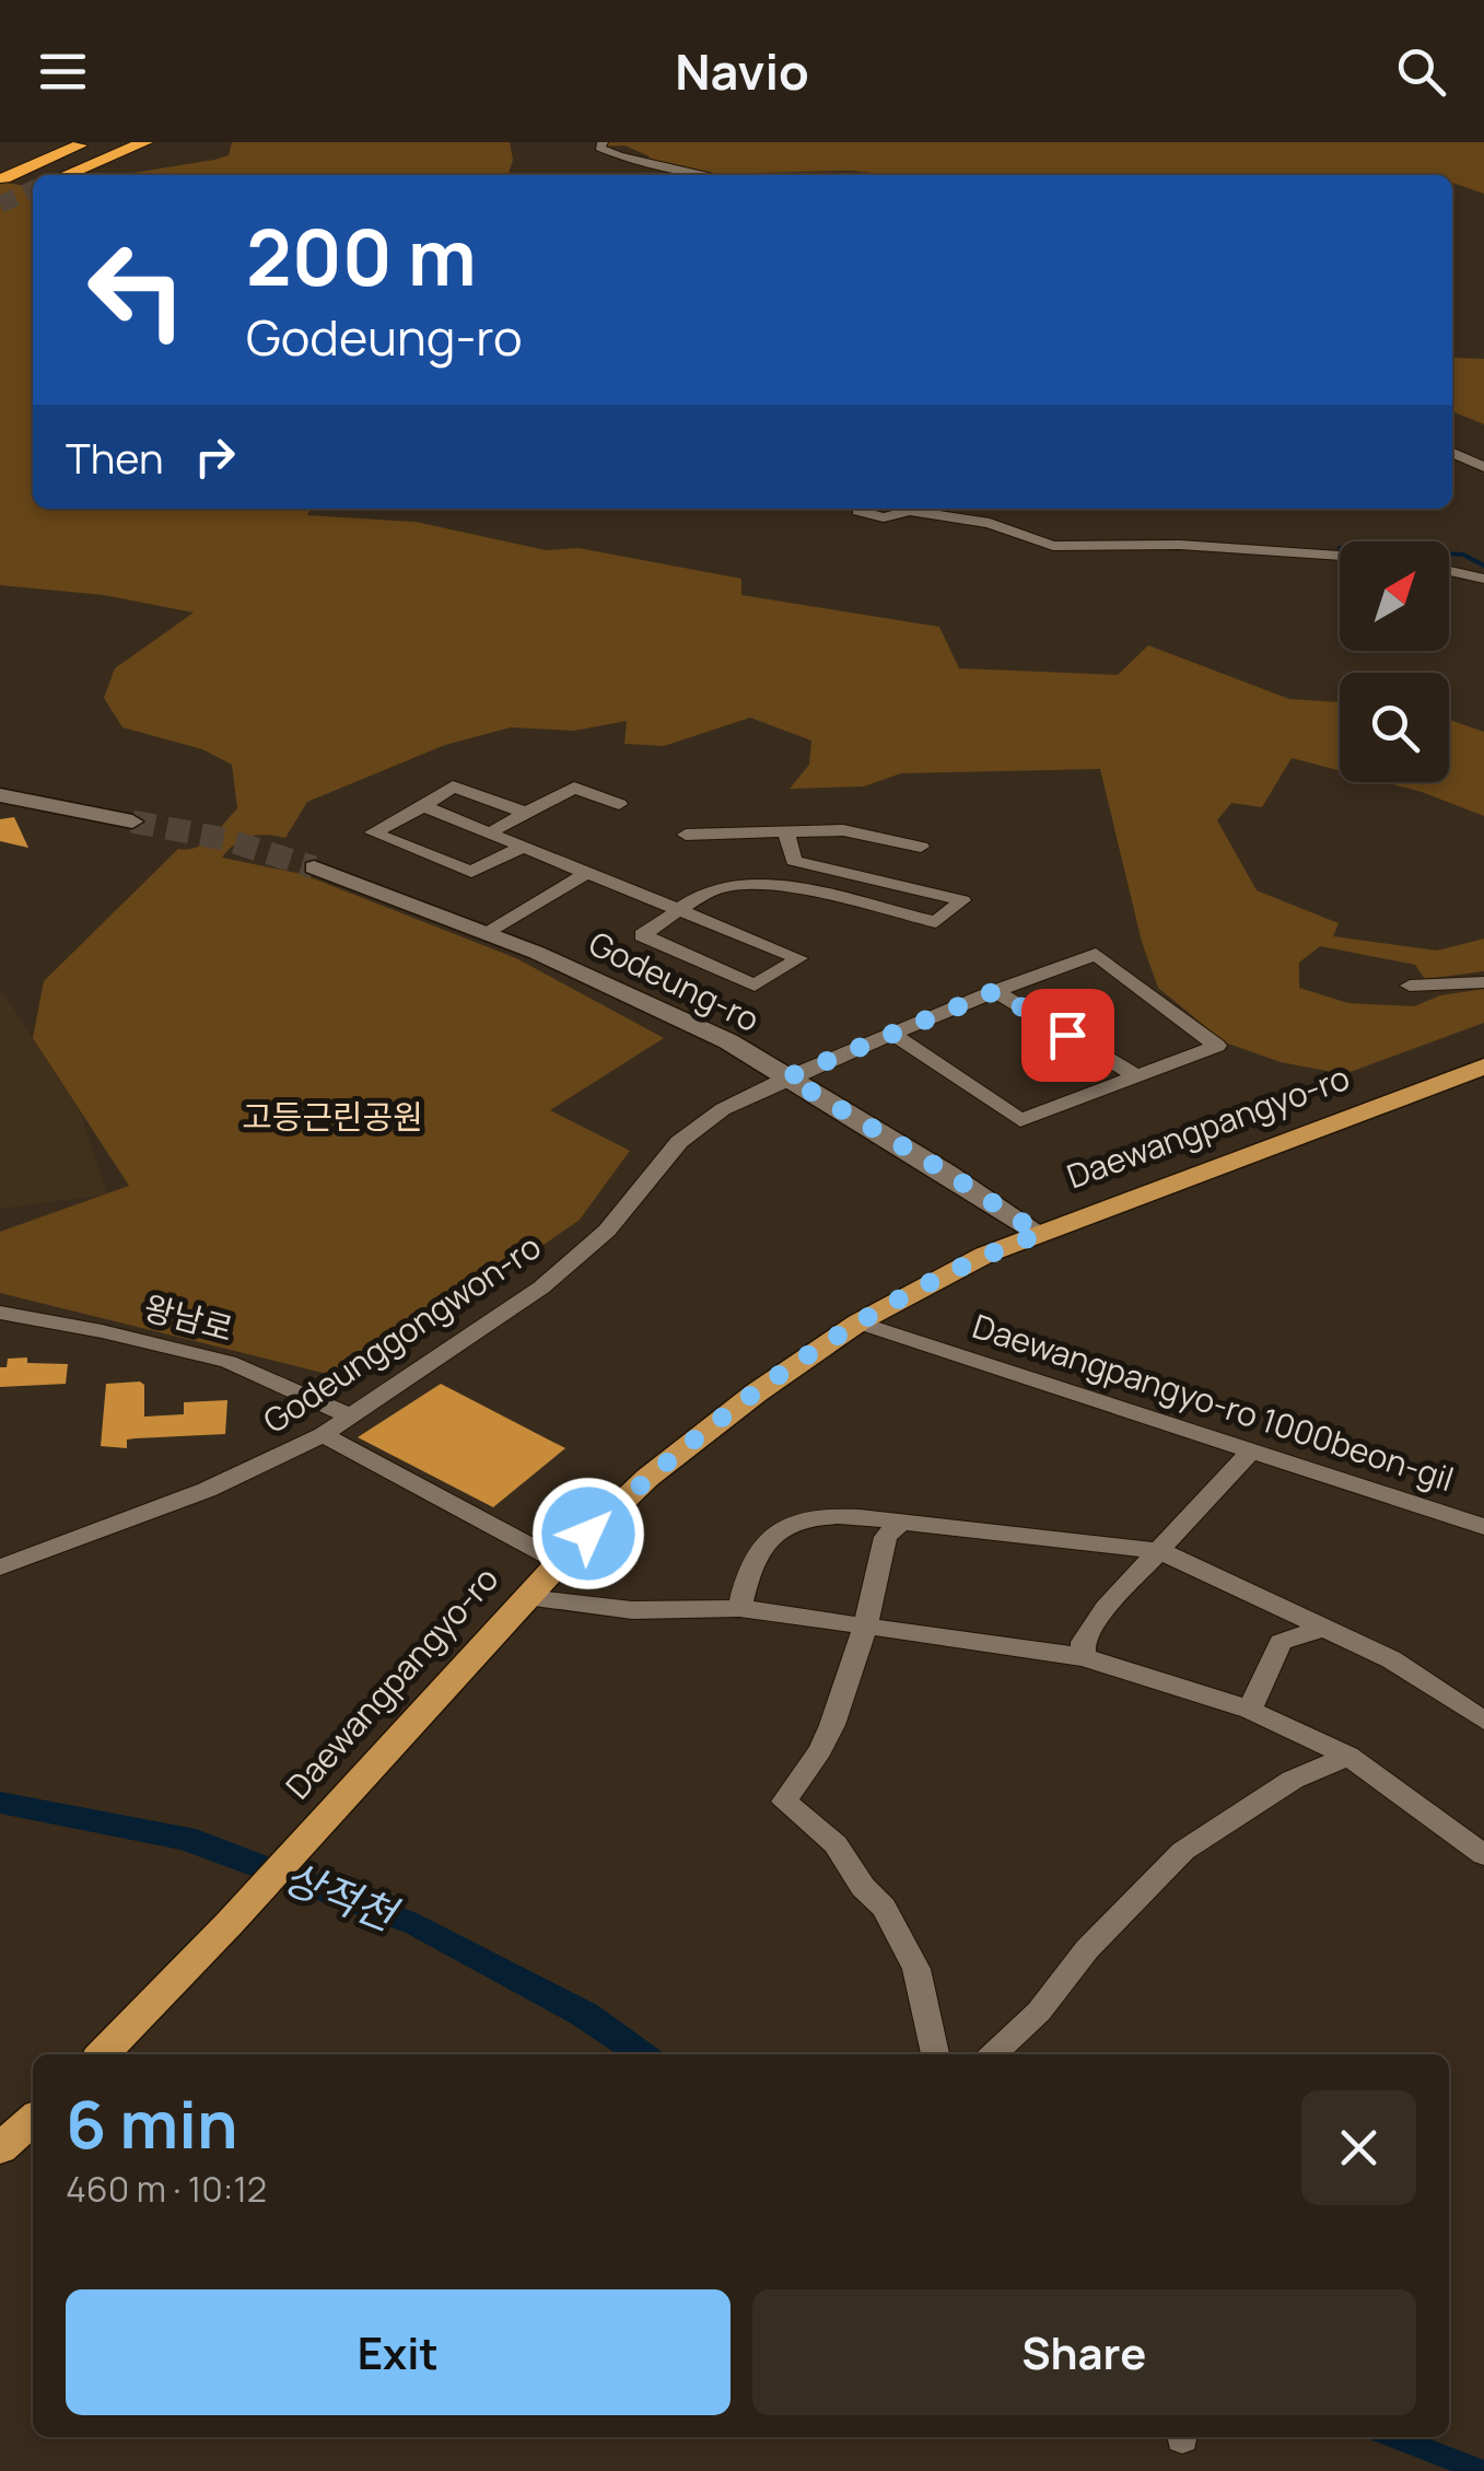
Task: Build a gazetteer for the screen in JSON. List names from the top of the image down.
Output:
{
  "streets": {
    "main road": ["Daewangpangyo-ro"],
    "street": [
      "Godeung-ro",
      "왕남로",
      "Godeunggongwon-ro",
      "Daewangpangyo-ro 1000beon-gil"
    ]
  },
  "crossings": [
    ["Godeung-ro", "Daewangpangyo-ro"],
    ["Godeung-ro", "Godeunggongwon-ro"],
    ["Daewangpangyo-ro", "Daewangpangyo-ro 1000beon-gil"],
    ["왕남로", "Godeunggongwon-ro"]
  ],
  "water": ["상적천"],
  "parks": ["고등근린공원"],
  "north": "top right",
  "page": {
    "header": "Navio",
    "turn": ["200 m", "Godeung-ro"],
    "then": "Then",
    "heading": ["6 min", "460 m · 10:12"],
    "buttons": ["Exit", "Share"]
  }
}
